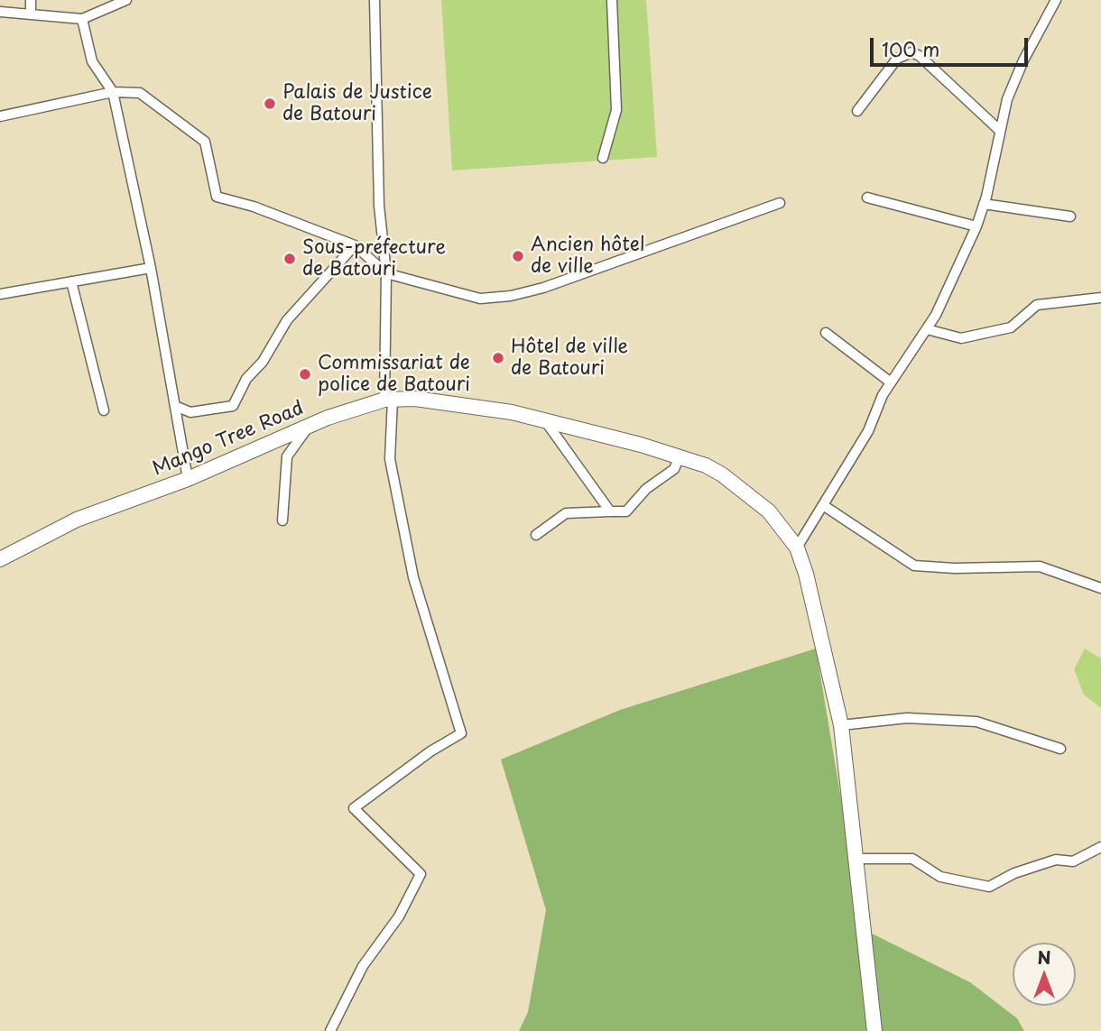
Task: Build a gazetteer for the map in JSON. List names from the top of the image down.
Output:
{
  "streets": {
    "main road": ["Mango Tree Road"]
  },
  "places": [
    "Palais de Justice de Batouri",
    "Ancien hôtel de ville",
    "Sous-préfecture de Batouri",
    "Hôtel de ville de Batouri",
    "Commissariat de police de Batouri"
  ],
  "scale_bar": "100 m",
  "north": "top"
}
